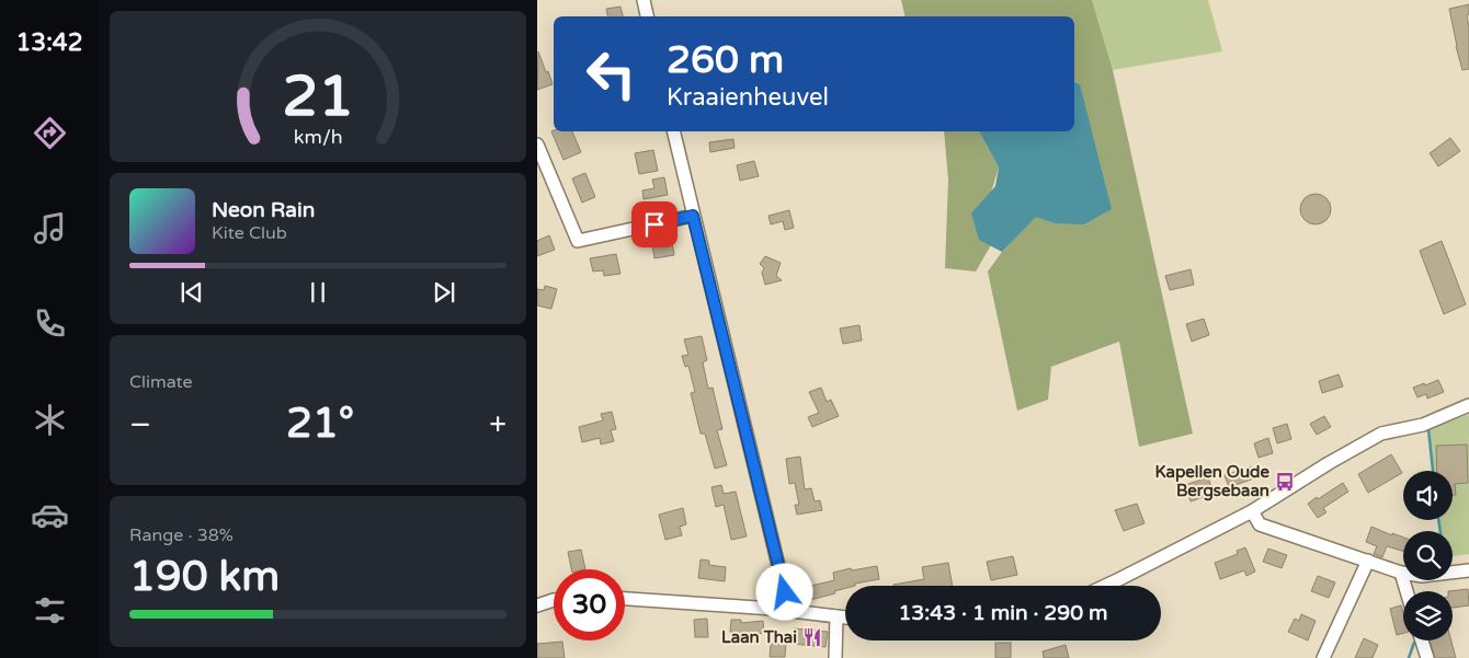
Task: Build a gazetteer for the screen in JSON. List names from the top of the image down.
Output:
{
  "places": {
    "bus stop": ["Kapellen Oude Bergsebaan"],
    "restaurant": ["Laan Thai"]
  },
  "page": {
    "tabs": "13:42",
    "turn": ["260 m", "Kraaienheuvel"],
    "song": ["Neon Rain", "Kite Club"],
    "tile": [
      "Climate",
      ["Range · 38%", "190 km"]
    ],
    "heat": ["−", "21°", "+"],
    "limit": "30",
    "trip": "13:43 · 1 min · 290 m",
    "gauge": ["21", "km/h"]
  }
}
